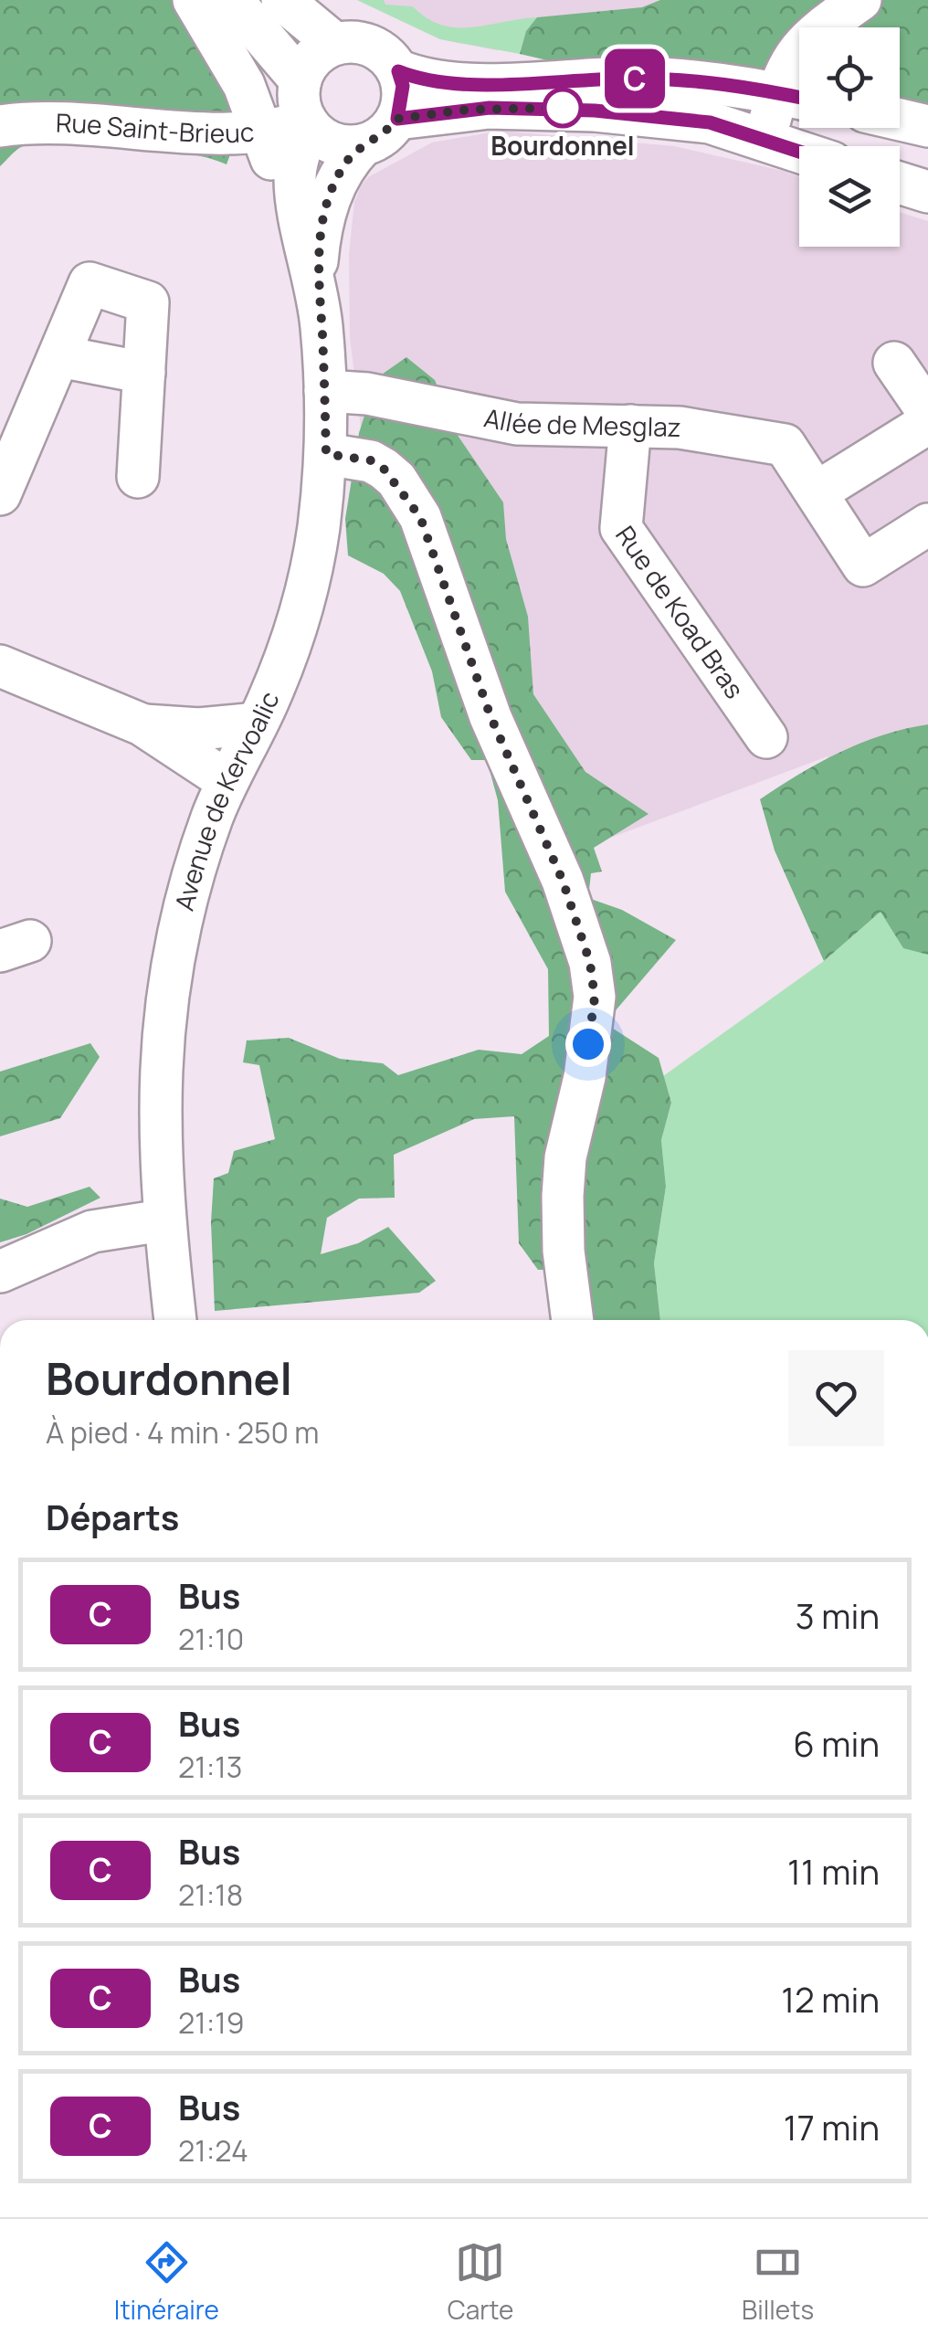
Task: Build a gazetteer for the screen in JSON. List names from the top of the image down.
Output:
{
  "streets": {
    "street": [
      "Rue Saint-Brieuc",
      "Allée de Mesglaz",
      "Rue de Koad Bras",
      "Avenue de Kervoalic"
    ]
  },
  "crossings": [
    ["Rue Saint-Brieuc", "Avenue de Kervoalic"],
    ["Allée de Mesglaz", "Rue de Koad Bras"],
    ["Allée de Mesglaz", "Avenue de Kervoalic"]
  ],
  "places": ["Bourdonnel"],
  "lines": ["bus line C"],
  "page": {
    "on_map": "C",
    "heading": [
      ["Bourdonnel", "À pied · 4 min · 250 m"],
      "Départs"
    ],
    "list": [
      {
        "mark": "C",
        "name": "Bus",
        "note": "21:10",
        "value": "3 min"
      },
      {
        "mark": "C",
        "name": "Bus",
        "note": "21:13",
        "value": "6 min"
      },
      {
        "mark": "C",
        "name": "Bus",
        "note": "21:18",
        "value": "11 min"
      },
      {
        "mark": "C",
        "name": "Bus",
        "note": "21:19",
        "value": "12 min"
      },
      {
        "mark": "C",
        "name": "Bus",
        "note": "21:24",
        "value": "17 min"
      }
    ],
    "tabs": ["Itinéraire", "Carte", "Billets"]
  }
}
